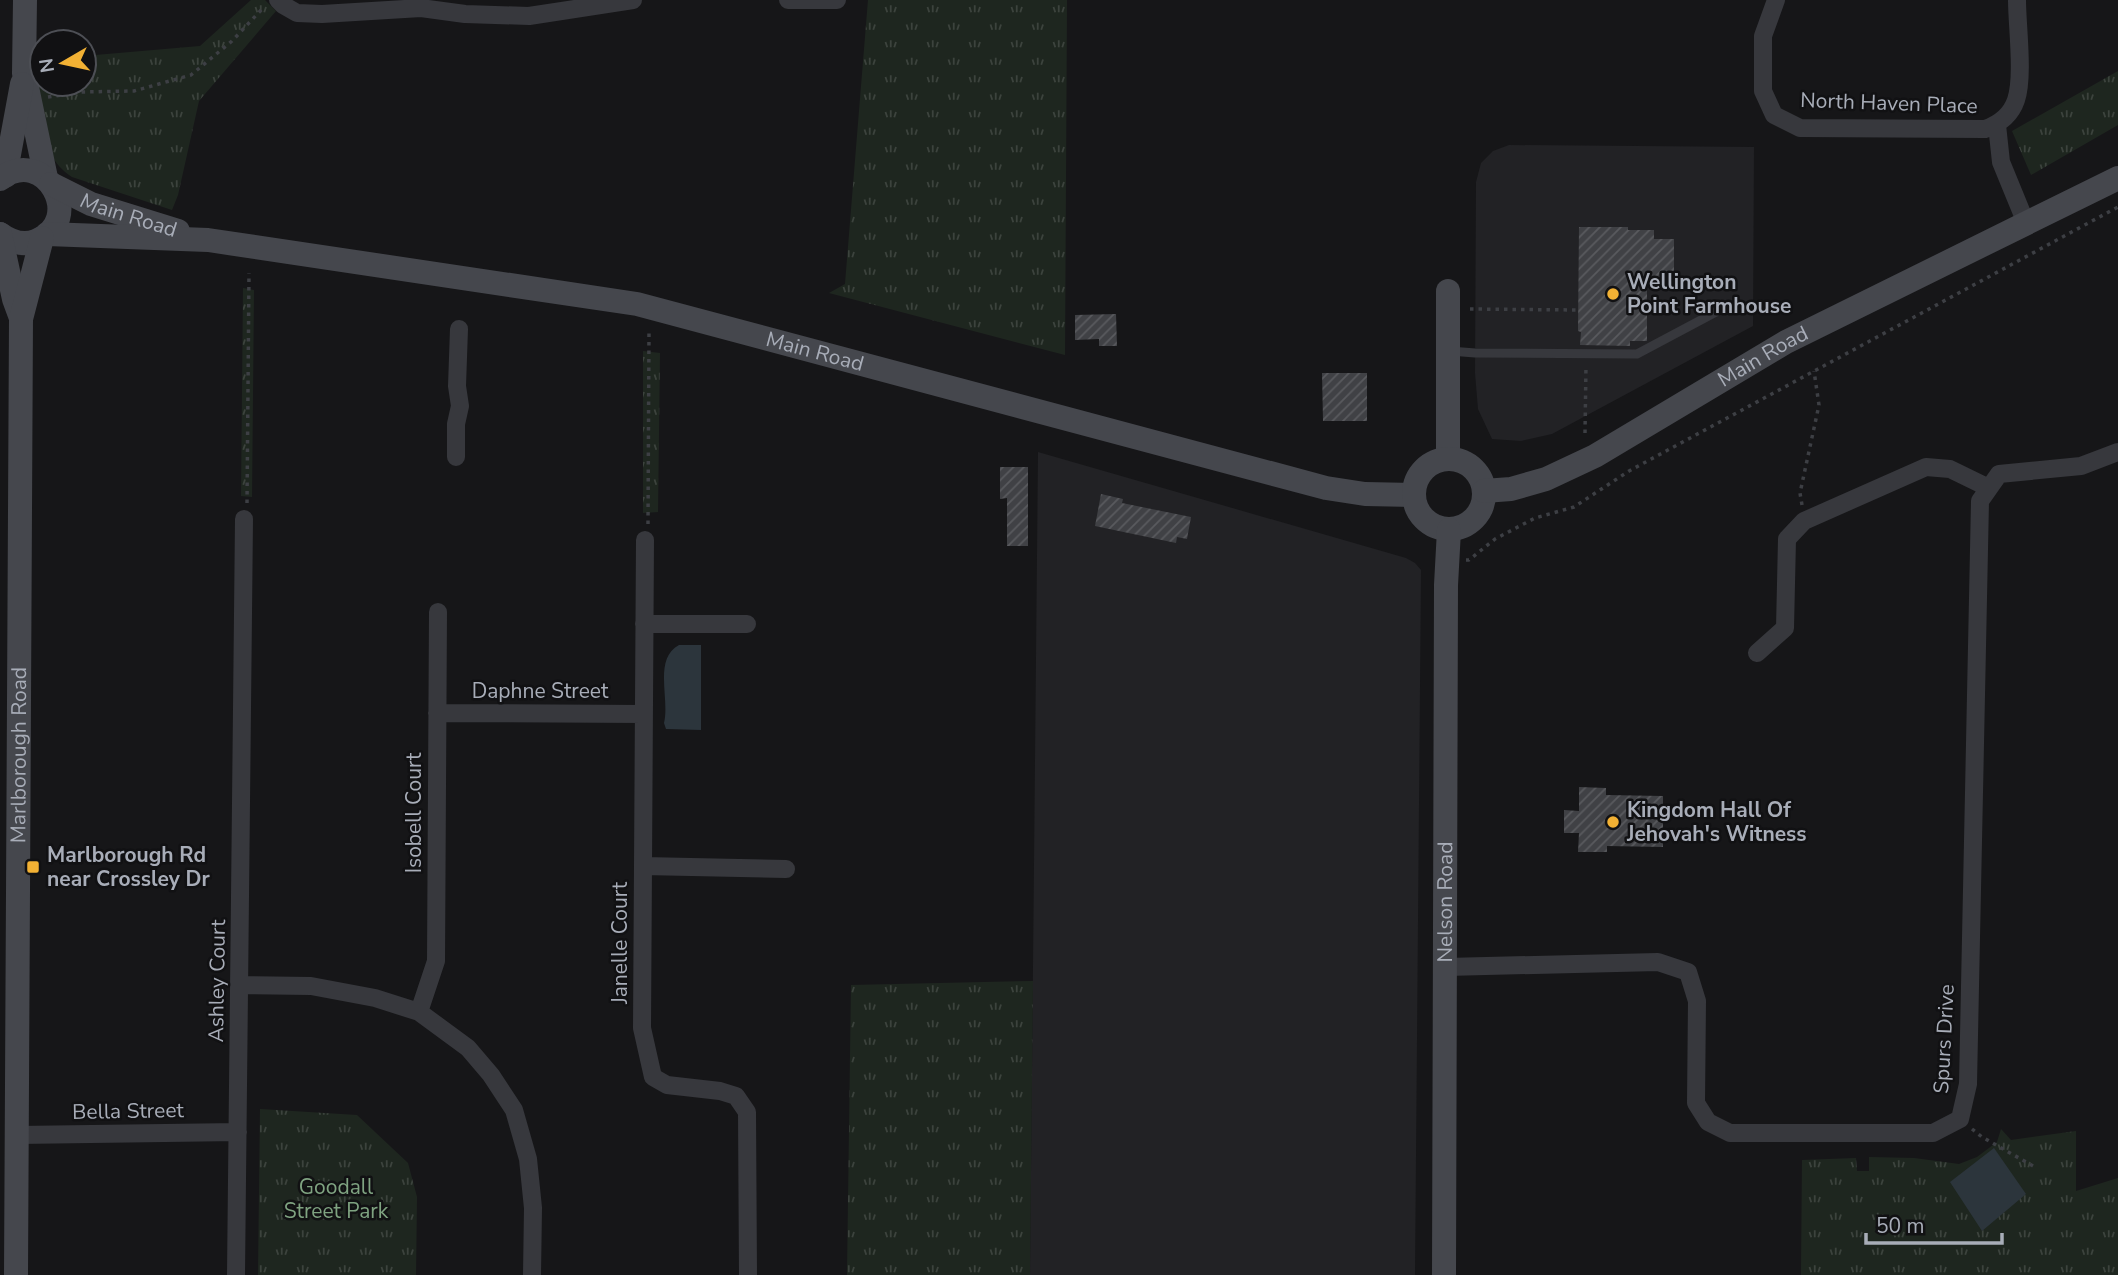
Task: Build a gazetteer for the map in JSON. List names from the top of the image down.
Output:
{
  "streets": {
    "main road": ["Main Road", "Marlborough Road", "Nelson Road"],
    "street": [
      "North Haven Place",
      "Daphne Street",
      "Isobell Court",
      "Janelle Court",
      "Ashley Court",
      "Spurs Drive",
      "Bella Street"
    ]
  },
  "crossings": [
    ["Main Road", "Marlborough Road"],
    ["Main Road", "Nelson Road"],
    ["Daphne Street", "Isobell Court"],
    ["Daphne Street", "Janelle Court"],
    ["Marlborough Road", "Bella Street"],
    ["Nelson Road", "Spurs Drive"],
    ["Ashley Court", "Bella Street"]
  ],
  "parks": ["Goodall Street Park"],
  "places": {
    "other": ["Wellington Point Farmhouse", "Kingdom Hall Of Jehovah's Witness"],
    "transit": ["Marlborough Rd near Crossley Dr"]
  },
  "scale_bar": "50 m",
  "north": "left"
}
